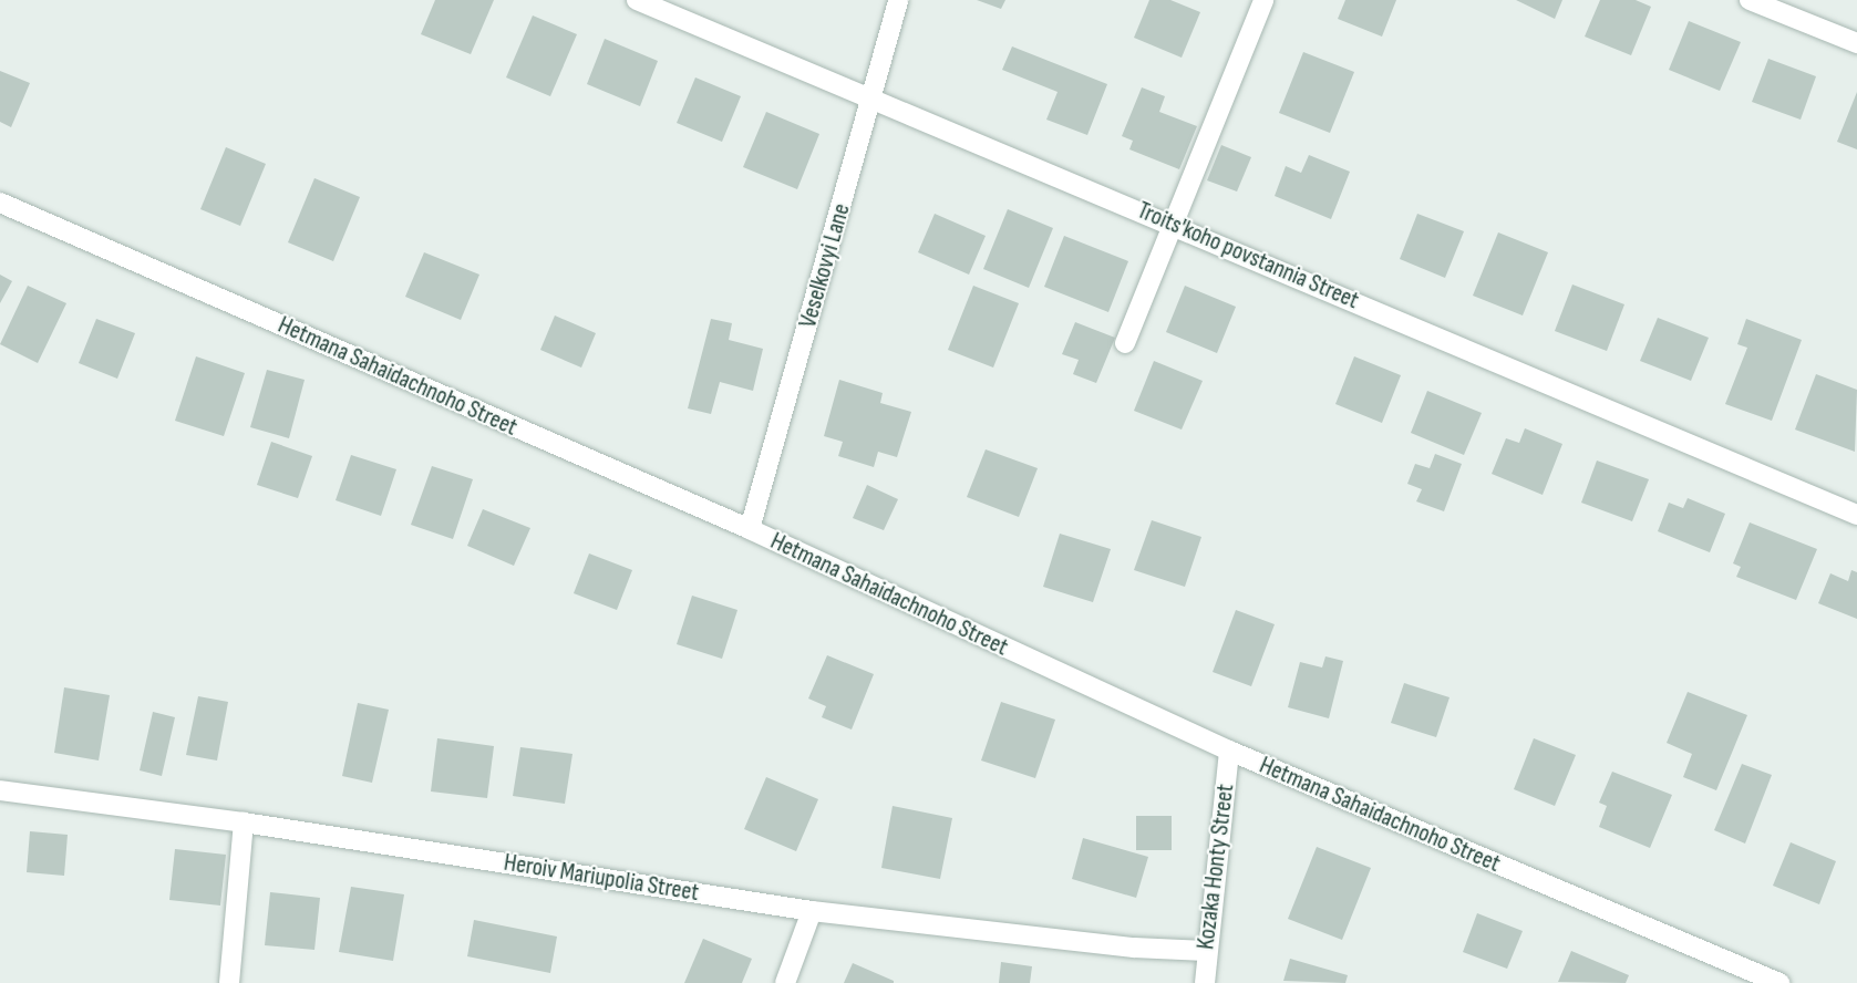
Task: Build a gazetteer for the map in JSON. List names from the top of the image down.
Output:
{
  "streets": {
    "street": [
      "Troits'koho povstannia Street",
      "Veselkovyi Lane",
      "Hetmana Sahaidachnoho Street",
      "Kozaka Honty Street",
      "Heroiv Mariupolia Street"
    ]
  },
  "crossings": [
    ["Troits'koho povstannia Street", "Veselkovyi Lane"],
    ["Veselkovyi Lane", "Hetmana Sahaidachnoho Street"],
    ["Hetmana Sahaidachnoho Street", "Kozaka Honty Street"],
    ["Kozaka Honty Street", "Heroiv Mariupolia Street"]
  ]
}
